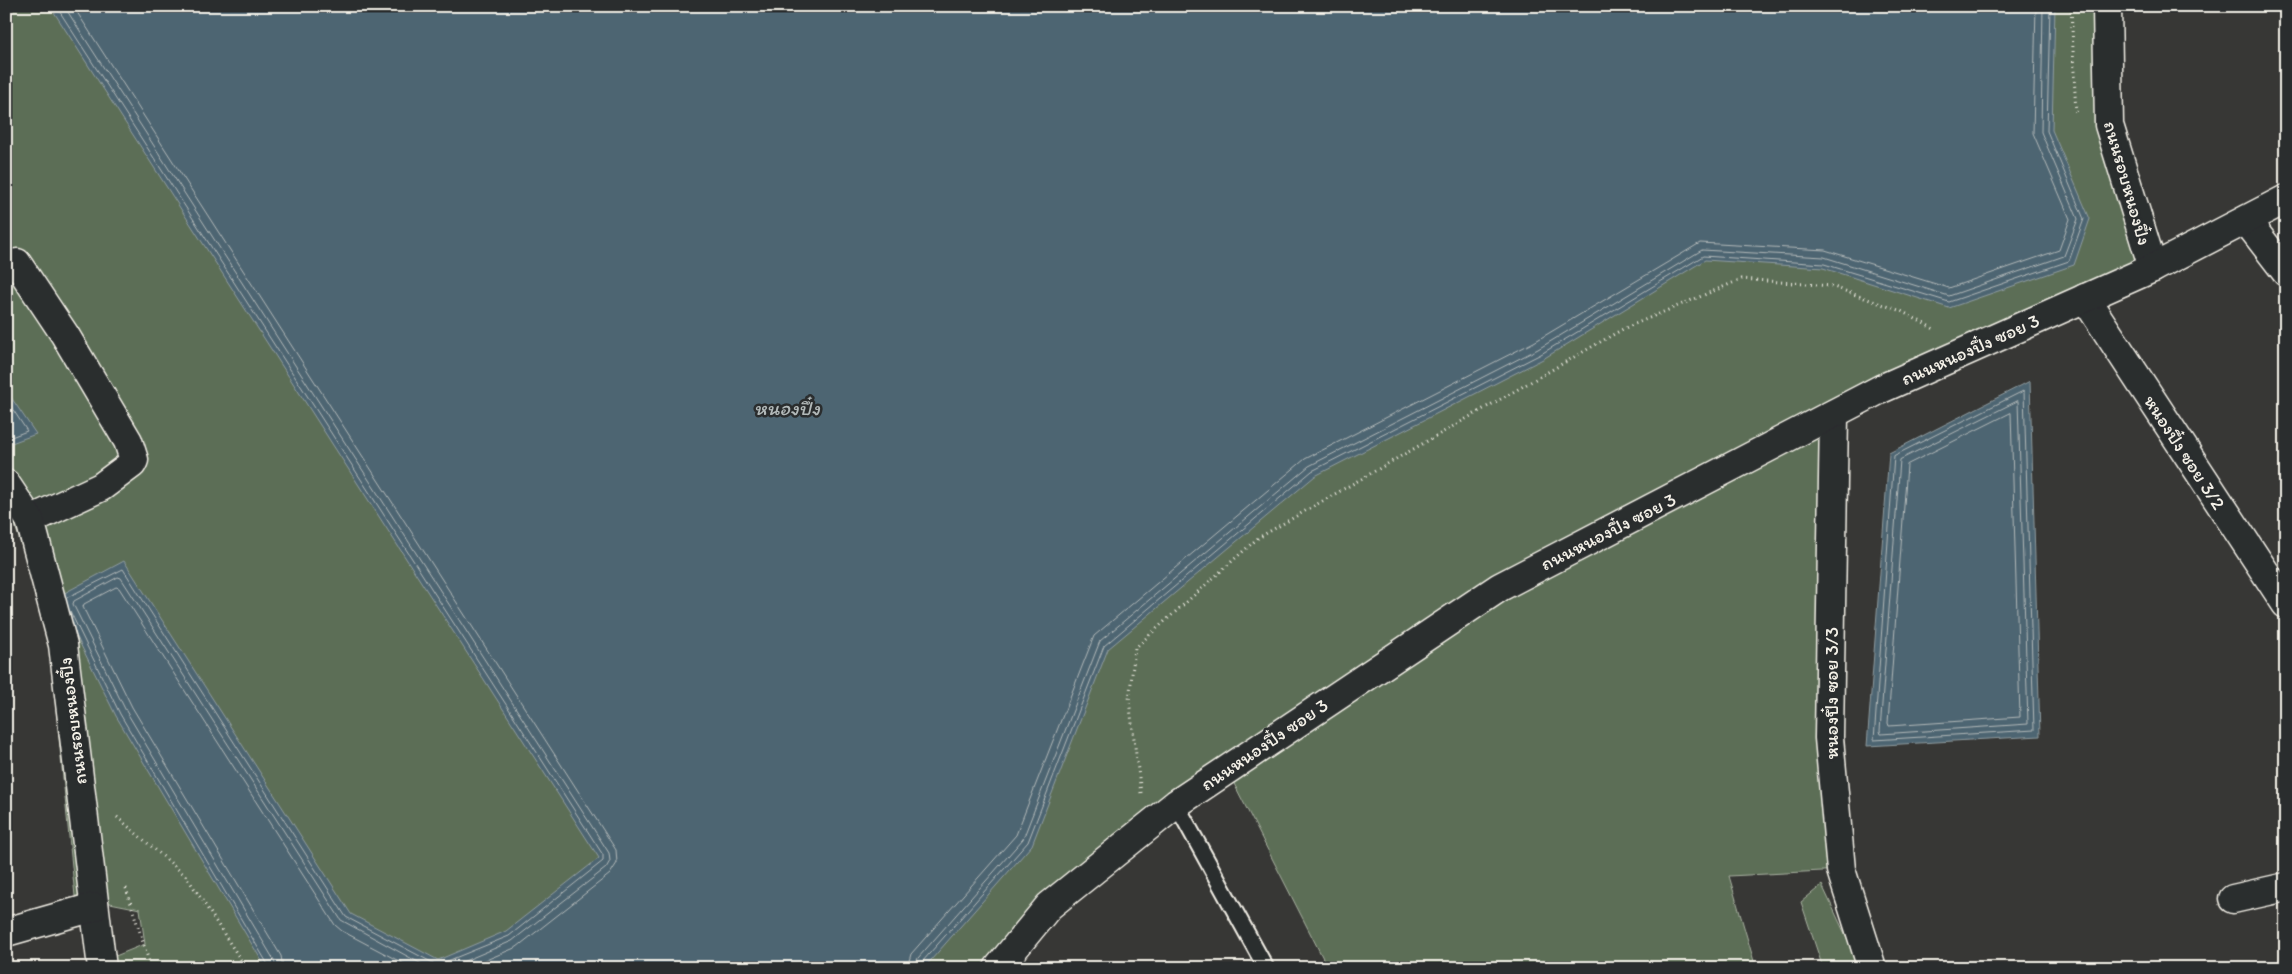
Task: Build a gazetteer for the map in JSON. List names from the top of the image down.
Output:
{
  "streets": {
    "street": [
      "ถนนรอบหนองปึ๋ง",
      "ถนนหนองปึ๋ง ซอย 3",
      "หนองปึ๋ง ซอย 3/2",
      "หนองปึ๋ง ซอย 3/3"
    ]
  },
  "crossings": [
    ["ถนนรอบหนองปึ๋ง", "ถนนหนองปึ๋ง ซอย 3"],
    ["ถนนหนองปึ๋ง ซอย 3", "หนองปึ๋ง ซอย 3/2"],
    ["ถนนหนองปึ๋ง ซอย 3", "หนองปึ๋ง ซอย 3/3"]
  ],
  "water": ["หนองปึ๋ง"]
}
